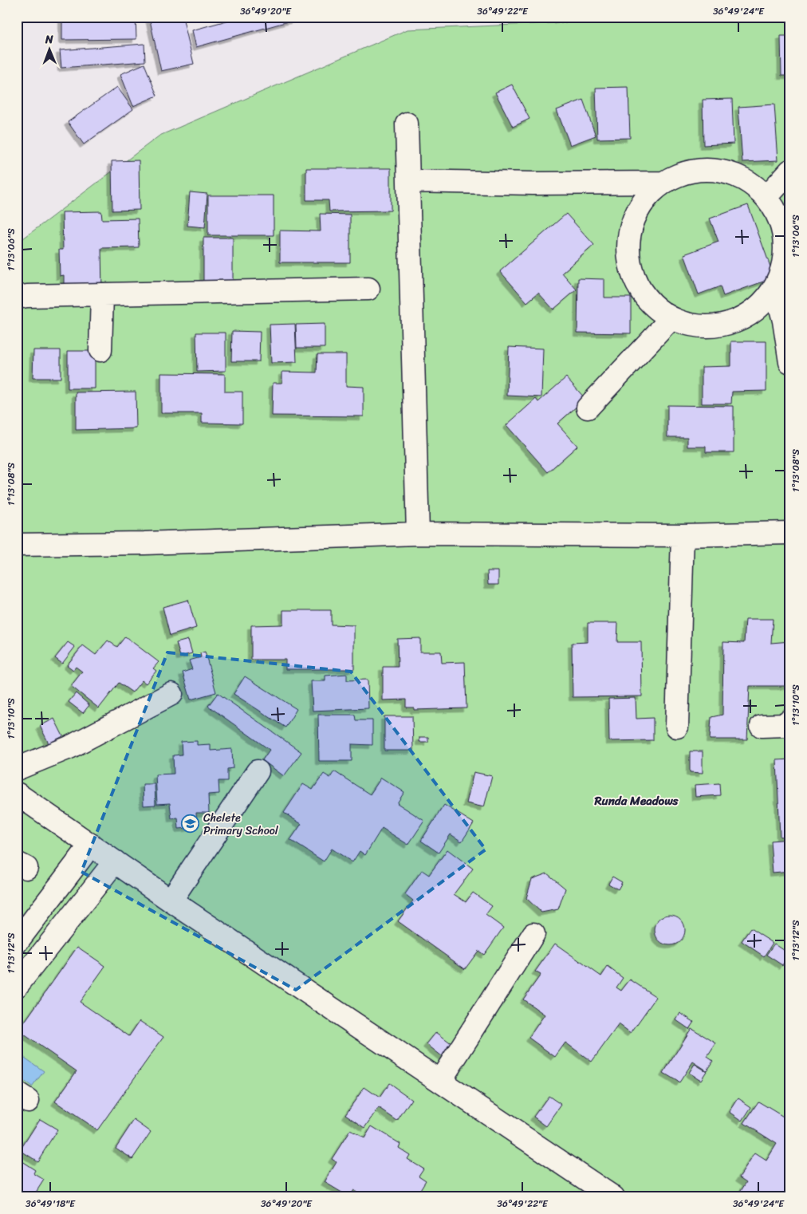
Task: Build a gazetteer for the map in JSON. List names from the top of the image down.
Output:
{
  "districts": ["Runda Meadows"],
  "places": {
    "school or university": ["Chelete Primary School"]
  },
  "north": "top",
  "coordinates": [
    "36°49'20\"E",
    "36°49'22\"E",
    "36°49'24\"E",
    "1°13'06\"S",
    "1°13'08\"S",
    "1°13'10\"S",
    "1°13'12\"S",
    "36°49'18\"E"
  ]
}
